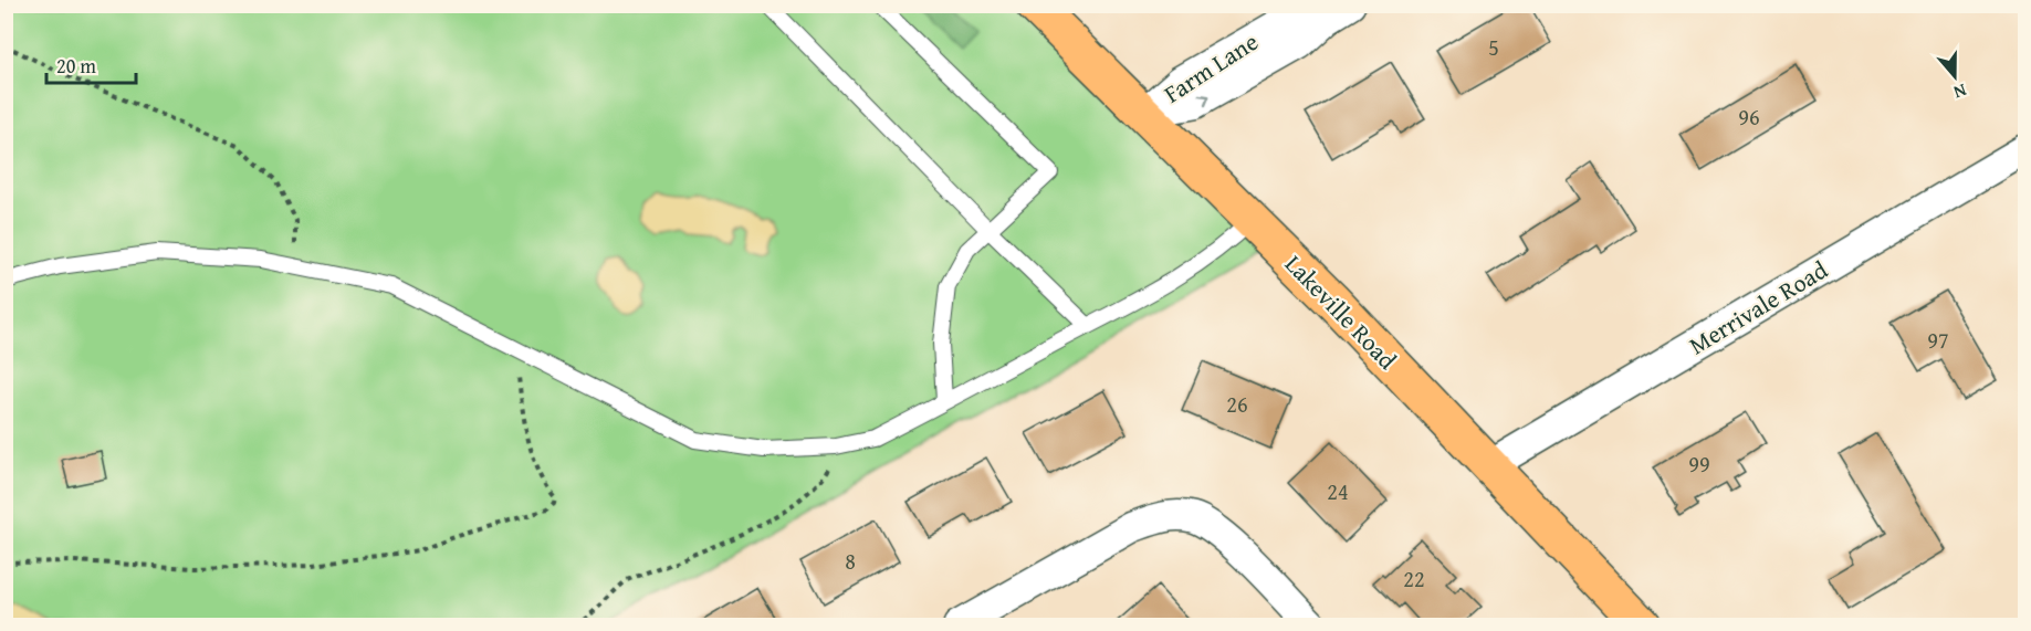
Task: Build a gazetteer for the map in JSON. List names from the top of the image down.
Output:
{
  "streets": {
    "main road": ["Lakeville Road"],
    "street": ["Farm Lane", "Merrivale Road"]
  },
  "crossings": [
    ["Farm Lane", "Lakeville Road"],
    ["Merrivale Road", "Lakeville Road"]
  ],
  "house_numbers": [
    "5",
    "96",
    "97",
    "26",
    "99",
    "24",
    "8",
    "22"
  ],
  "scale_bar": "20 m",
  "north": "bottom"
}
